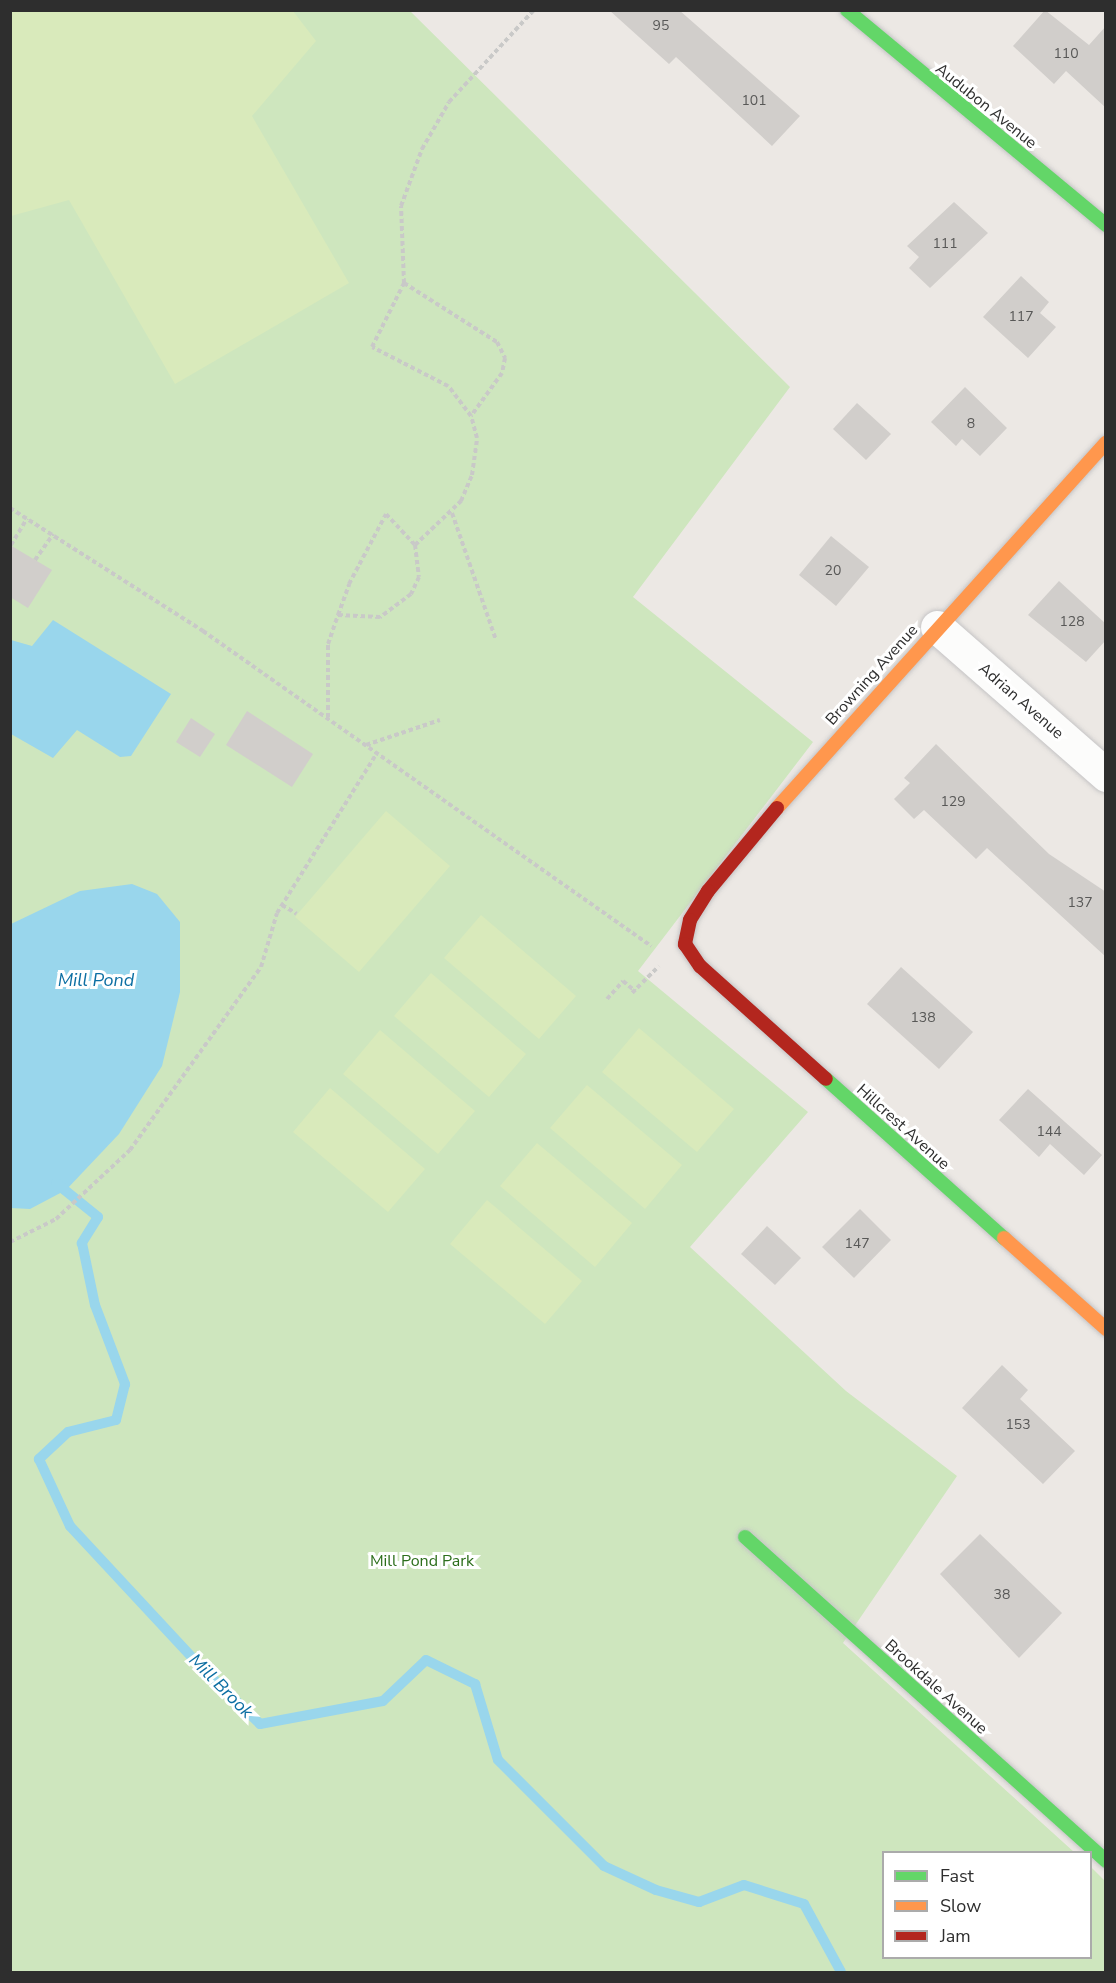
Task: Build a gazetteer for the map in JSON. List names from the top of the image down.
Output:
{
  "streets": {
    "street": [
      "Audubon Avenue",
      "Browning Avenue",
      "Adrian Avenue",
      "Hillcrest Avenue",
      "Brookdale Avenue"
    ]
  },
  "crossings": [
    ["Browning Avenue", "Adrian Avenue"],
    ["Browning Avenue", "Hillcrest Avenue"]
  ],
  "water": ["Mill Pond", "Mill Brook"],
  "parks": ["Mill Pond Park"],
  "house_numbers": [
    "95",
    "110",
    "101",
    "111",
    "117",
    "8",
    "20",
    "128",
    "129",
    "137",
    "138",
    "144",
    "147",
    "153",
    "38"
  ],
  "legend": ["Fast", "Slow", "Jam"]
}
